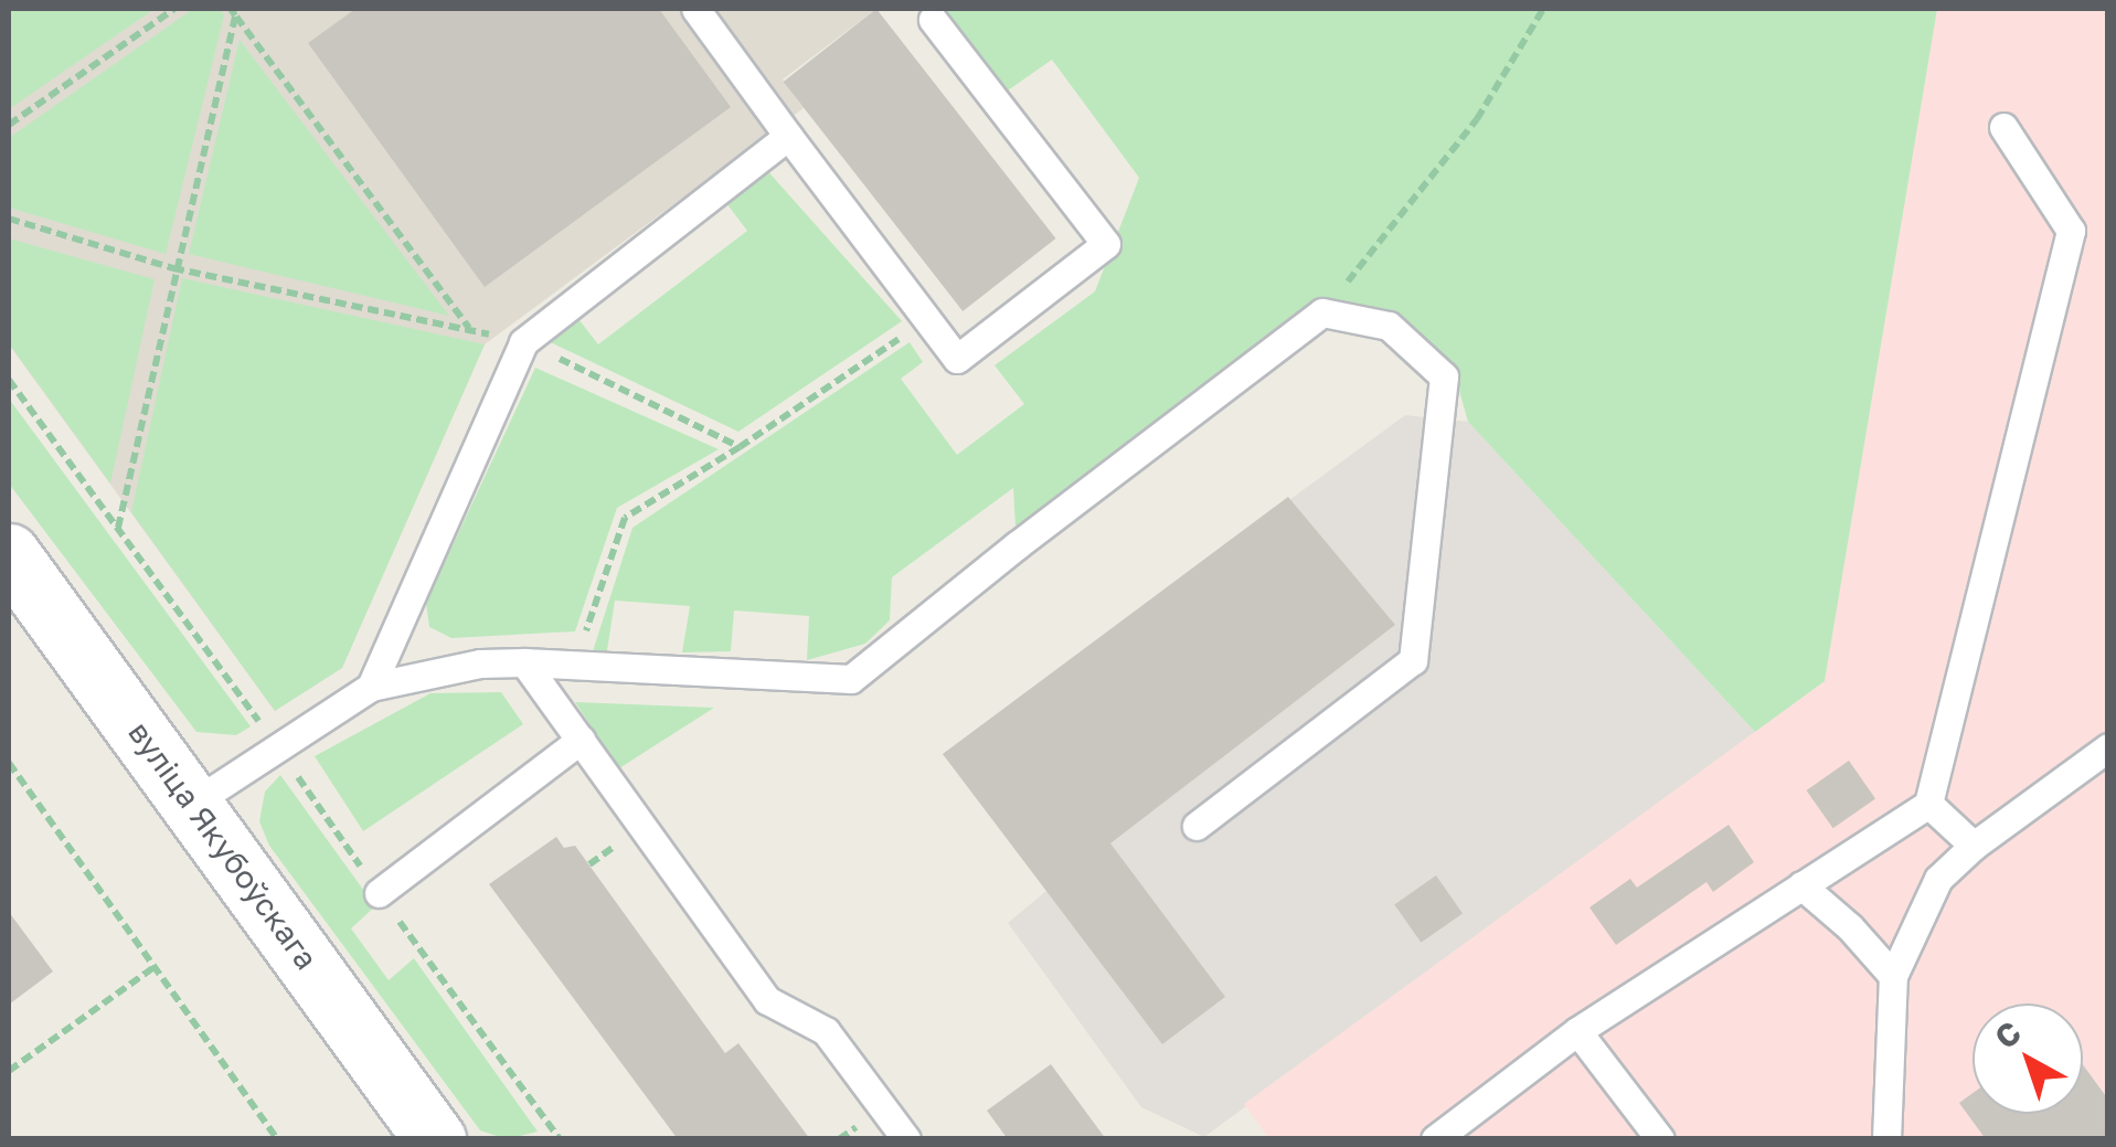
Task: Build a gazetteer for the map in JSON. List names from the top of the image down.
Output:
{
  "streets": {
    "main road": ["вуліца Якубоўскага"]
  },
  "north": "top left"
}
